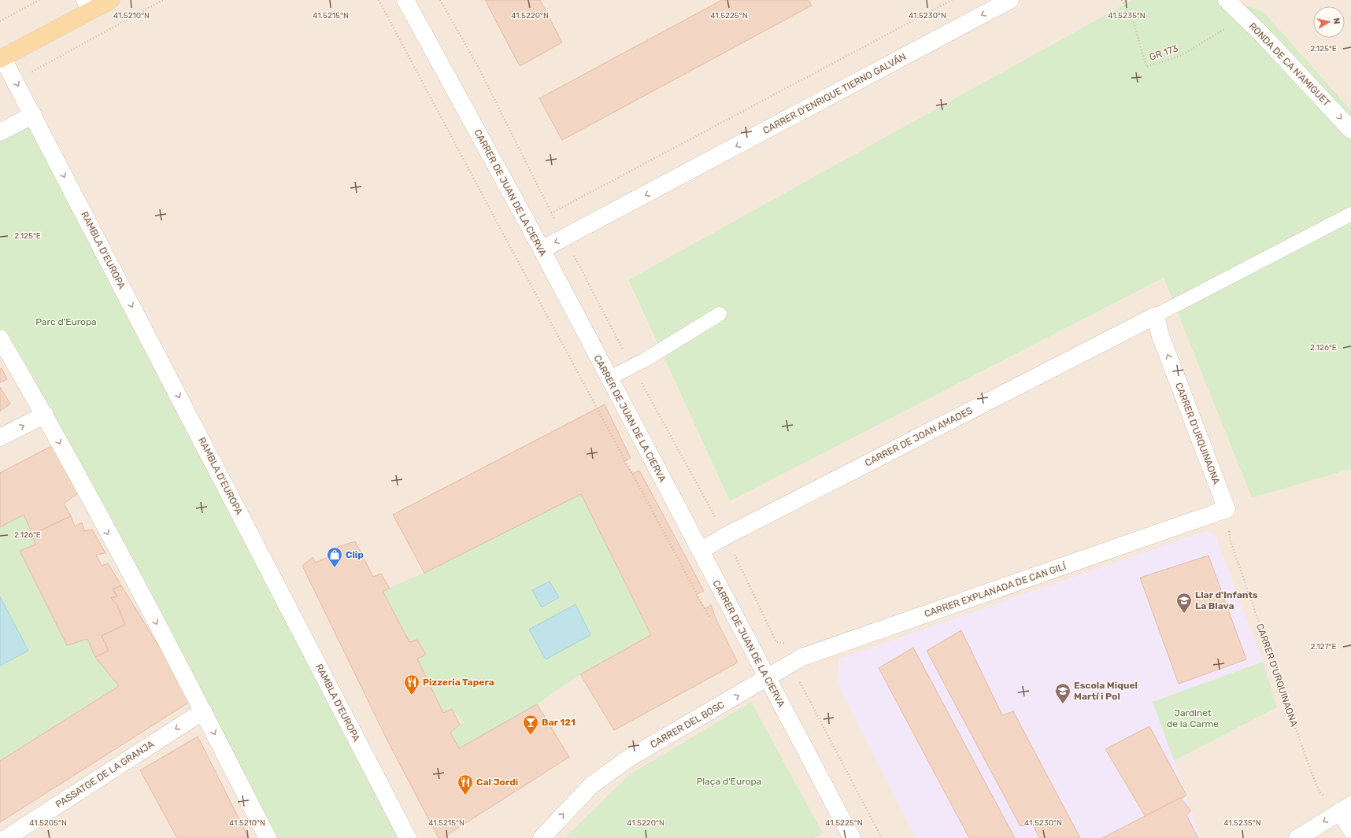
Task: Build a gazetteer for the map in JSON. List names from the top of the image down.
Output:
{
  "streets": {
    "street": [
      "RONDA DE CA N'AMIGUET",
      "CARRER D'ENRIQUE TIERNO GALVÁN",
      "CARRER DE JUAN DE LA CIERVA",
      "RAMBLA D'EUROPA",
      "CARRER D'URQUINAONA",
      "CARRER DE JOAN AMADES",
      "CARRER EXPLANADA DE CAN GILÍ",
      "CARRER DEL BOSC",
      "PASSATGE DE LA GRANJA"
    ],
    "path": ["GR 173"]
  },
  "crossings": [
    ["GR 173", "RONDA DE CA N'AMIGUET"],
    ["CARRER D'ENRIQUE TIERNO GALVÁN", "CARRER DE JUAN DE LA CIERVA"],
    ["CARRER DE JUAN DE LA CIERVA", "CARRER DE JOAN AMADES"],
    ["CARRER DE JUAN DE LA CIERVA", "CARRER EXPLANADA DE CAN GILÍ"],
    ["CARRER DE JUAN DE LA CIERVA", "CARRER DEL BOSC"],
    ["CARRER D'URQUINAONA", "CARRER DE JOAN AMADES"],
    ["CARRER D'URQUINAONA", "CARRER EXPLANADA DE CAN GILÍ"],
    ["CARRER EXPLANADA DE CAN GILÍ", "CARRER DEL BOSC"]
  ],
  "one_way": [
    "RONDA DE CA N'AMIGUET",
    "CARRER D'ENRIQUE TIERNO GALVÁN",
    "CARRER D'URQUINAONA",
    "CARRER DEL BOSC",
    "PASSATGE DE LA GRANJA"
  ],
  "parks": ["Parc d'Europa", "Jardinet de la Carme", "Plaça d'Europa"],
  "places": {
    "shop": ["Clip"],
    "school or university": ["Llar d'Infants La Blava", "Escola Miquel Martí i Pol"],
    "restaurant": ["Pizzeria Tapera", "Cal Jordi"],
    "bar": ["Bar 121"]
  },
  "north": "right",
  "coordinates": [
    "41.5210°N",
    "41.5215°N",
    "41.5220°N",
    "41.5225°N",
    "41.5230°N",
    "41.5235°N",
    "2.125°E",
    "2.126°E",
    "2.127°E",
    "41.5205°N"
  ]
}
